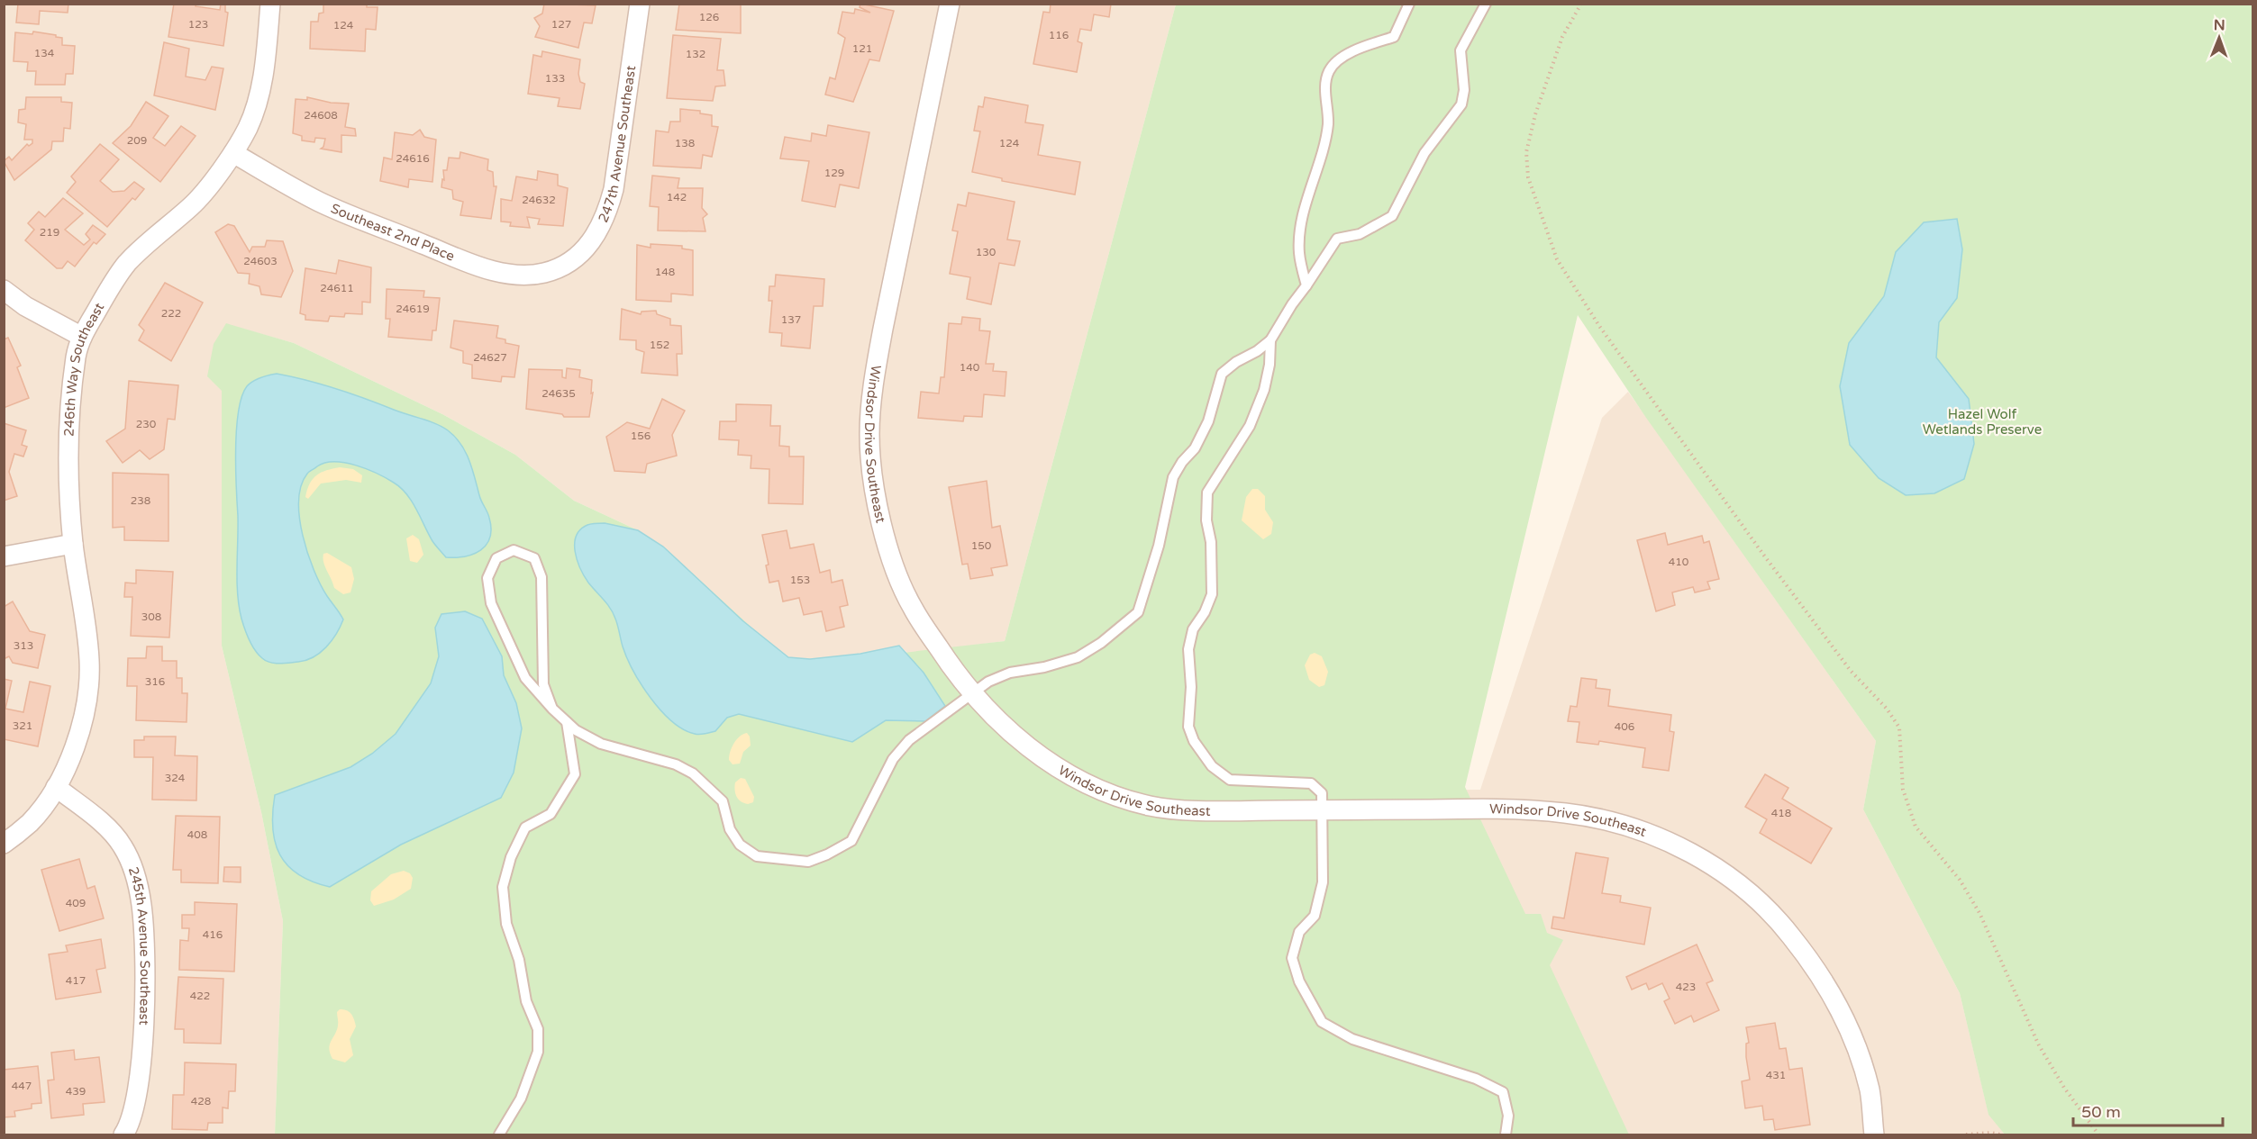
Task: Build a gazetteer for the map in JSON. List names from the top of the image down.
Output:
{
  "streets": {
    "street": [
      "247th Avenue Southeast",
      "Southeast 2nd Place",
      "246th Way Southeast",
      "Windsor Drive Southeast",
      "245th Avenue Southeast"
    ]
  },
  "crossings": [
    ["247th Avenue Southeast", "Southeast 2nd Place"],
    ["Southeast 2nd Place", "246th Way Southeast"],
    ["246th Way Southeast", "245th Avenue Southeast"]
  ],
  "parks": ["Hazel Wolf Wetlands Preserve"],
  "house_numbers": [
    "126",
    "123",
    "127",
    "124",
    "116",
    "121",
    "134",
    "132",
    "133",
    "24608",
    "209",
    "138",
    "124",
    "24616",
    "129",
    "142",
    "24632",
    "219",
    "130",
    "24603",
    "148",
    "24611",
    "24619",
    "222",
    "137",
    "152",
    "24627",
    "140",
    "24635",
    "230",
    "156",
    "238",
    "150",
    "410",
    "153",
    "308",
    "313",
    "316",
    "321",
    "406",
    "324",
    "418",
    "408",
    "409",
    "416",
    "417",
    "423",
    "422",
    "431",
    "447",
    "439",
    "428"
  ],
  "scale_bar": "50 m",
  "north": "top"
}
